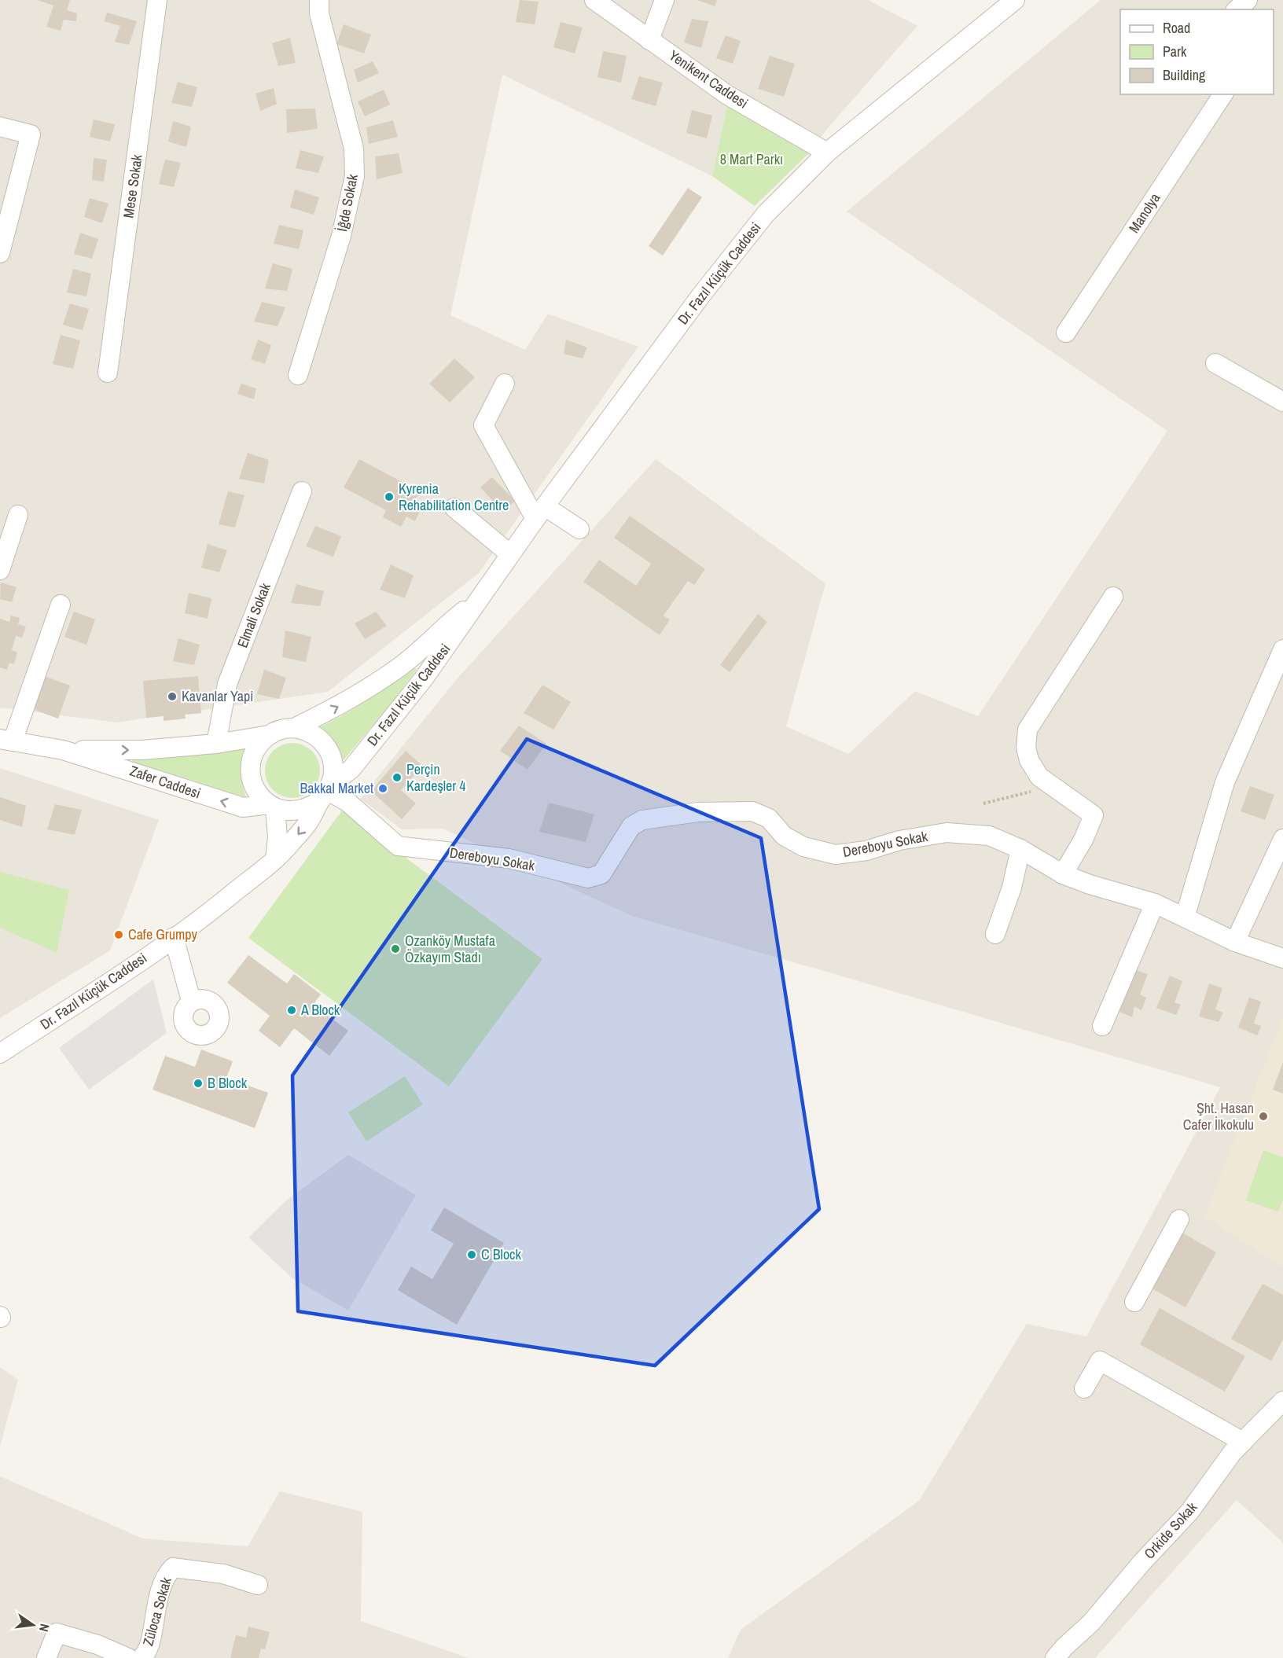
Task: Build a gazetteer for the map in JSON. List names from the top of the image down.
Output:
{
  "streets": {
    "street": [
      "Yenikent Caddesi",
      "Mese Sokak",
      "İĝde Sokak",
      "Manolya",
      "Dr. Fazıl Küçük Caddesi",
      "Elmali Sokak",
      "Zafer Caddesi",
      "Dereboyu Sokak",
      "Orkide Sokak",
      "Züloca Sokak"
    ]
  },
  "crossings": [
    ["Yenikent Caddesi", "Dr. Fazıl Küçük Caddesi"],
    ["Dr. Fazıl Küçük Caddesi", "Zafer Caddesi"],
    ["Dr. Fazıl Küçük Caddesi", "Dereboyu Sokak"],
    ["Elmali Sokak", "Zafer Caddesi"],
    ["Zafer Caddesi", "Dereboyu Sokak"]
  ],
  "parks": ["8 Mart Parkı"],
  "places": [
    "Kyrenia Rehabilitation Centre",
    "Kavanlar Yapi",
    "Perçin Kardeşler 4",
    "Bakkal Market",
    "Cafe Grumpy",
    "Ozanköy Mustafa Özkayım Stadı",
    "A Block",
    "B Block",
    "Şht. Hasan Cafer İlkokulu",
    "C Block"
  ],
  "legend": ["Road", "Park", "Building"],
  "north": "right"
}
